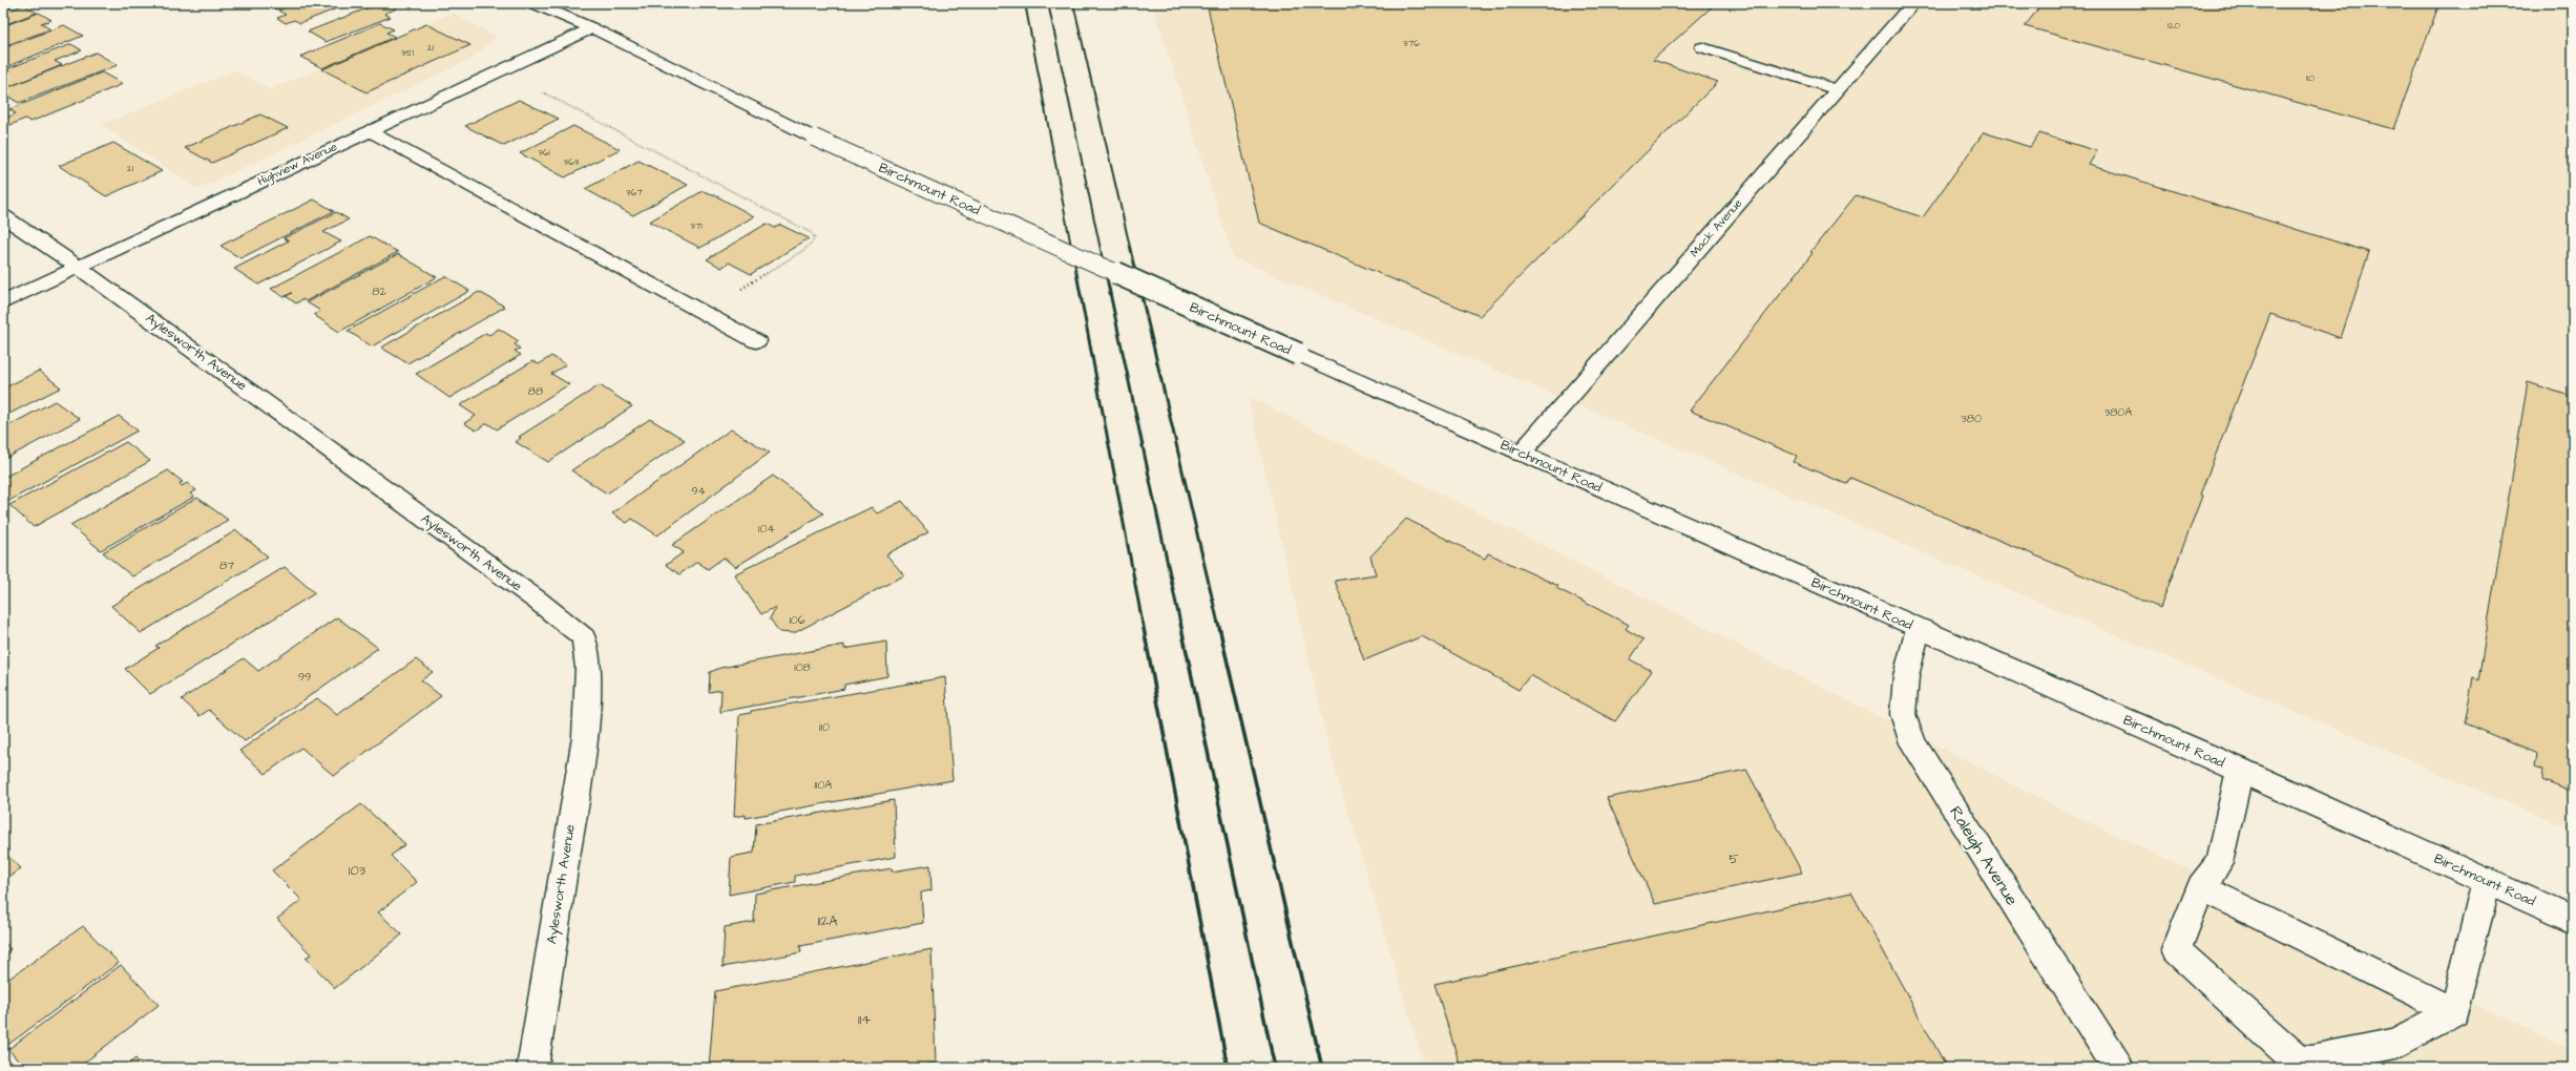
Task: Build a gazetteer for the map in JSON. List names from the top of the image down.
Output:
{
  "streets": {
    "street": [
      "Highview Avenue",
      "Birchmount Road",
      "Mack Avenue",
      "Aylesworth Avenue",
      "Raleigh Avenue"
    ]
  },
  "crossings": [
    ["Highview Avenue", "Birchmount Road"],
    ["Highview Avenue", "Aylesworth Avenue"],
    ["Birchmount Road", "Mack Avenue"],
    ["Birchmount Road", "Raleigh Avenue"]
  ],
  "house_numbers": [
    "120",
    "376",
    "21",
    "351",
    "110",
    "361",
    "363",
    "21",
    "367",
    "371",
    "82",
    "88",
    "380A",
    "380",
    "94",
    "104",
    "87",
    "106",
    "108",
    "99",
    "110",
    "110A",
    "5",
    "103",
    "112A",
    "114"
  ]
}
